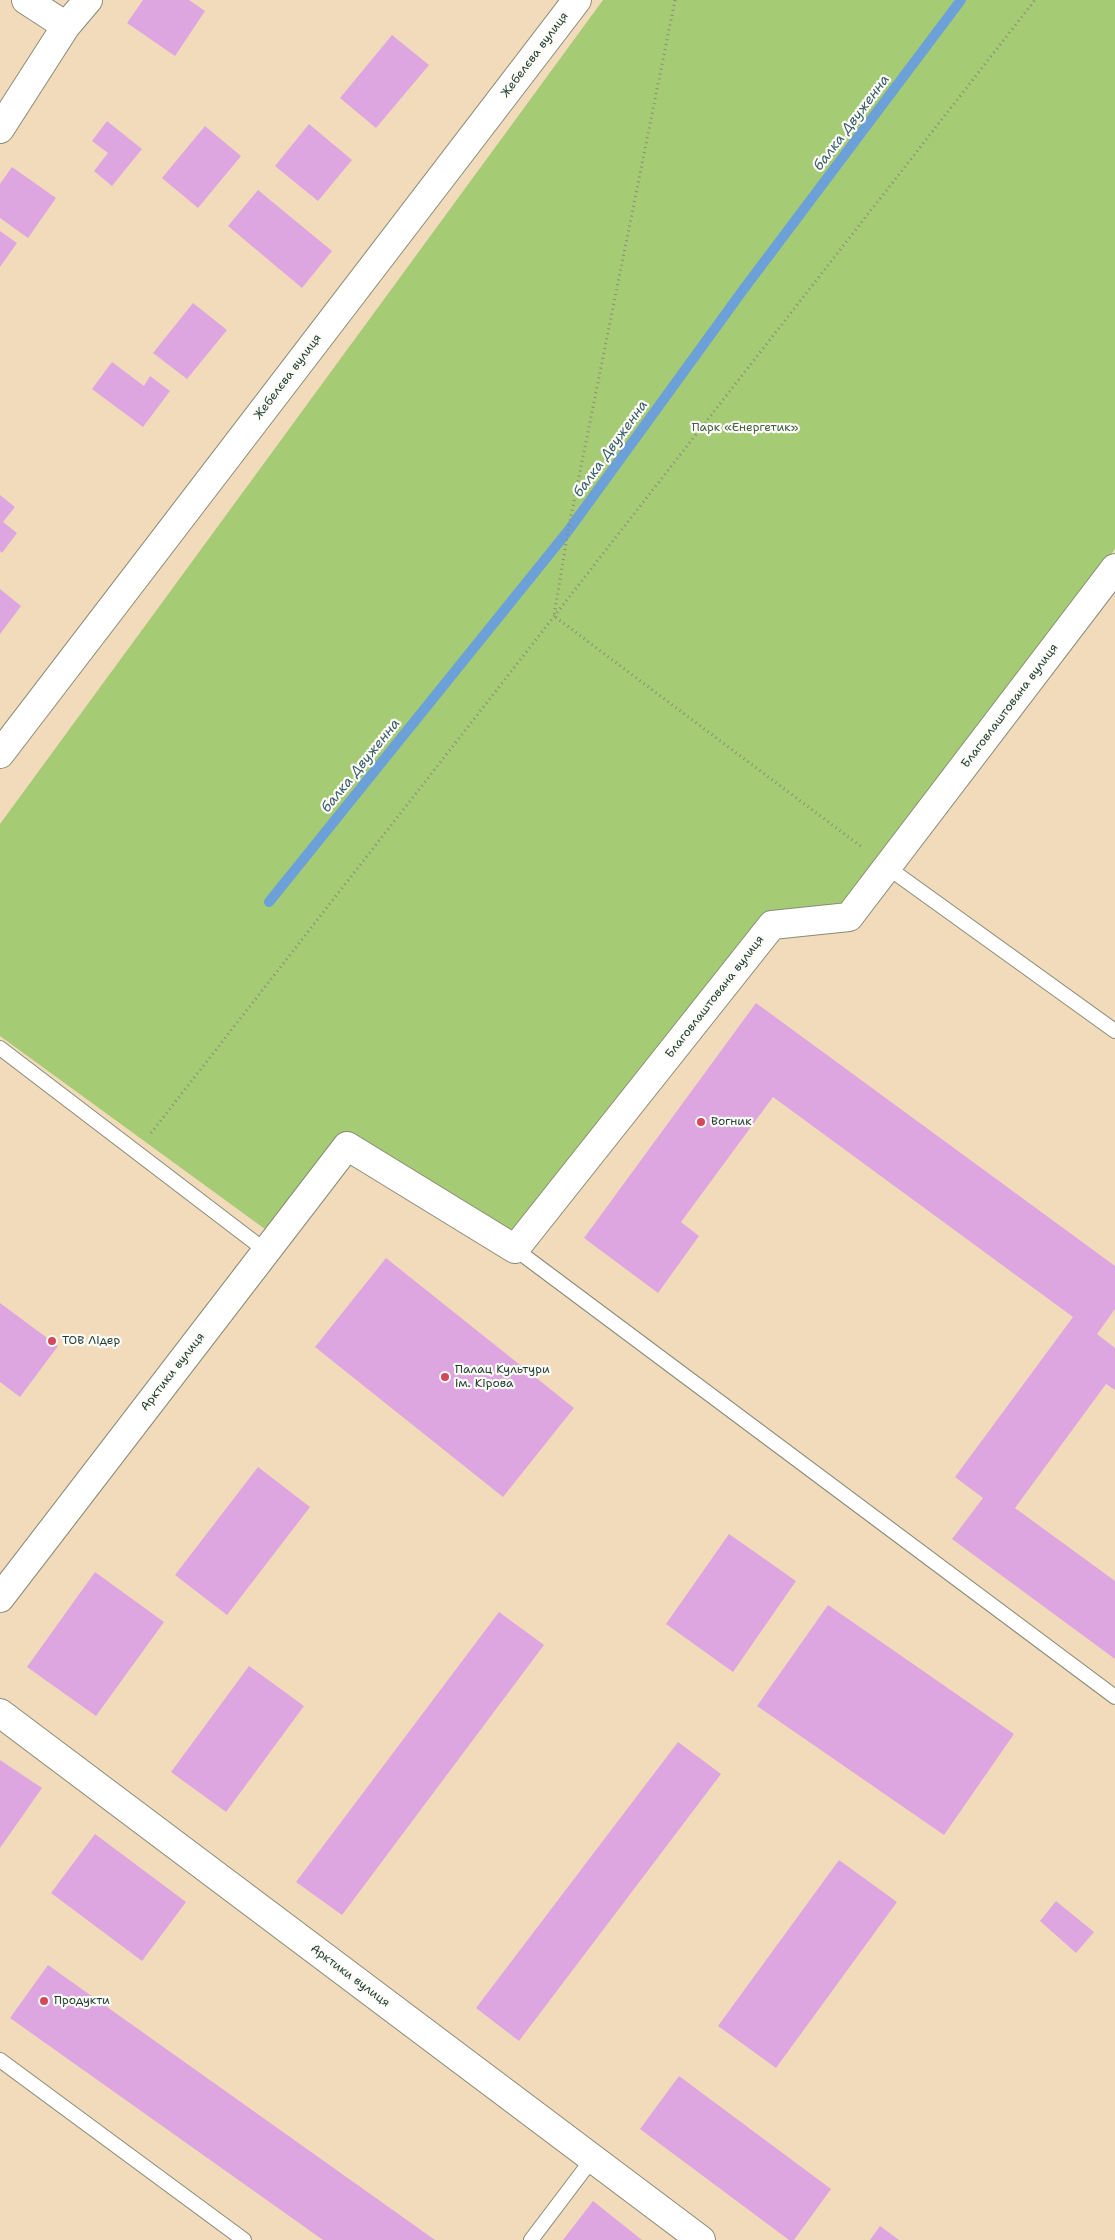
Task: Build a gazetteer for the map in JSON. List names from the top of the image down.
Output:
{
  "streets": {
    "street": ["Жебелєва вулиця", "Благовлаштована вулиця", "Арктики вулиця"]
  },
  "crossings": [
    ["Благовлаштована вулиця", "Арктики вулиця"]
  ],
  "water": ["балка Двуженна"],
  "parks": ["Парк «Енергетик»"],
  "places": [
    "Вогник",
    "ТОВ Лідер",
    "Палац Культури ім. Кірова",
    "Продукти"
  ]
}
